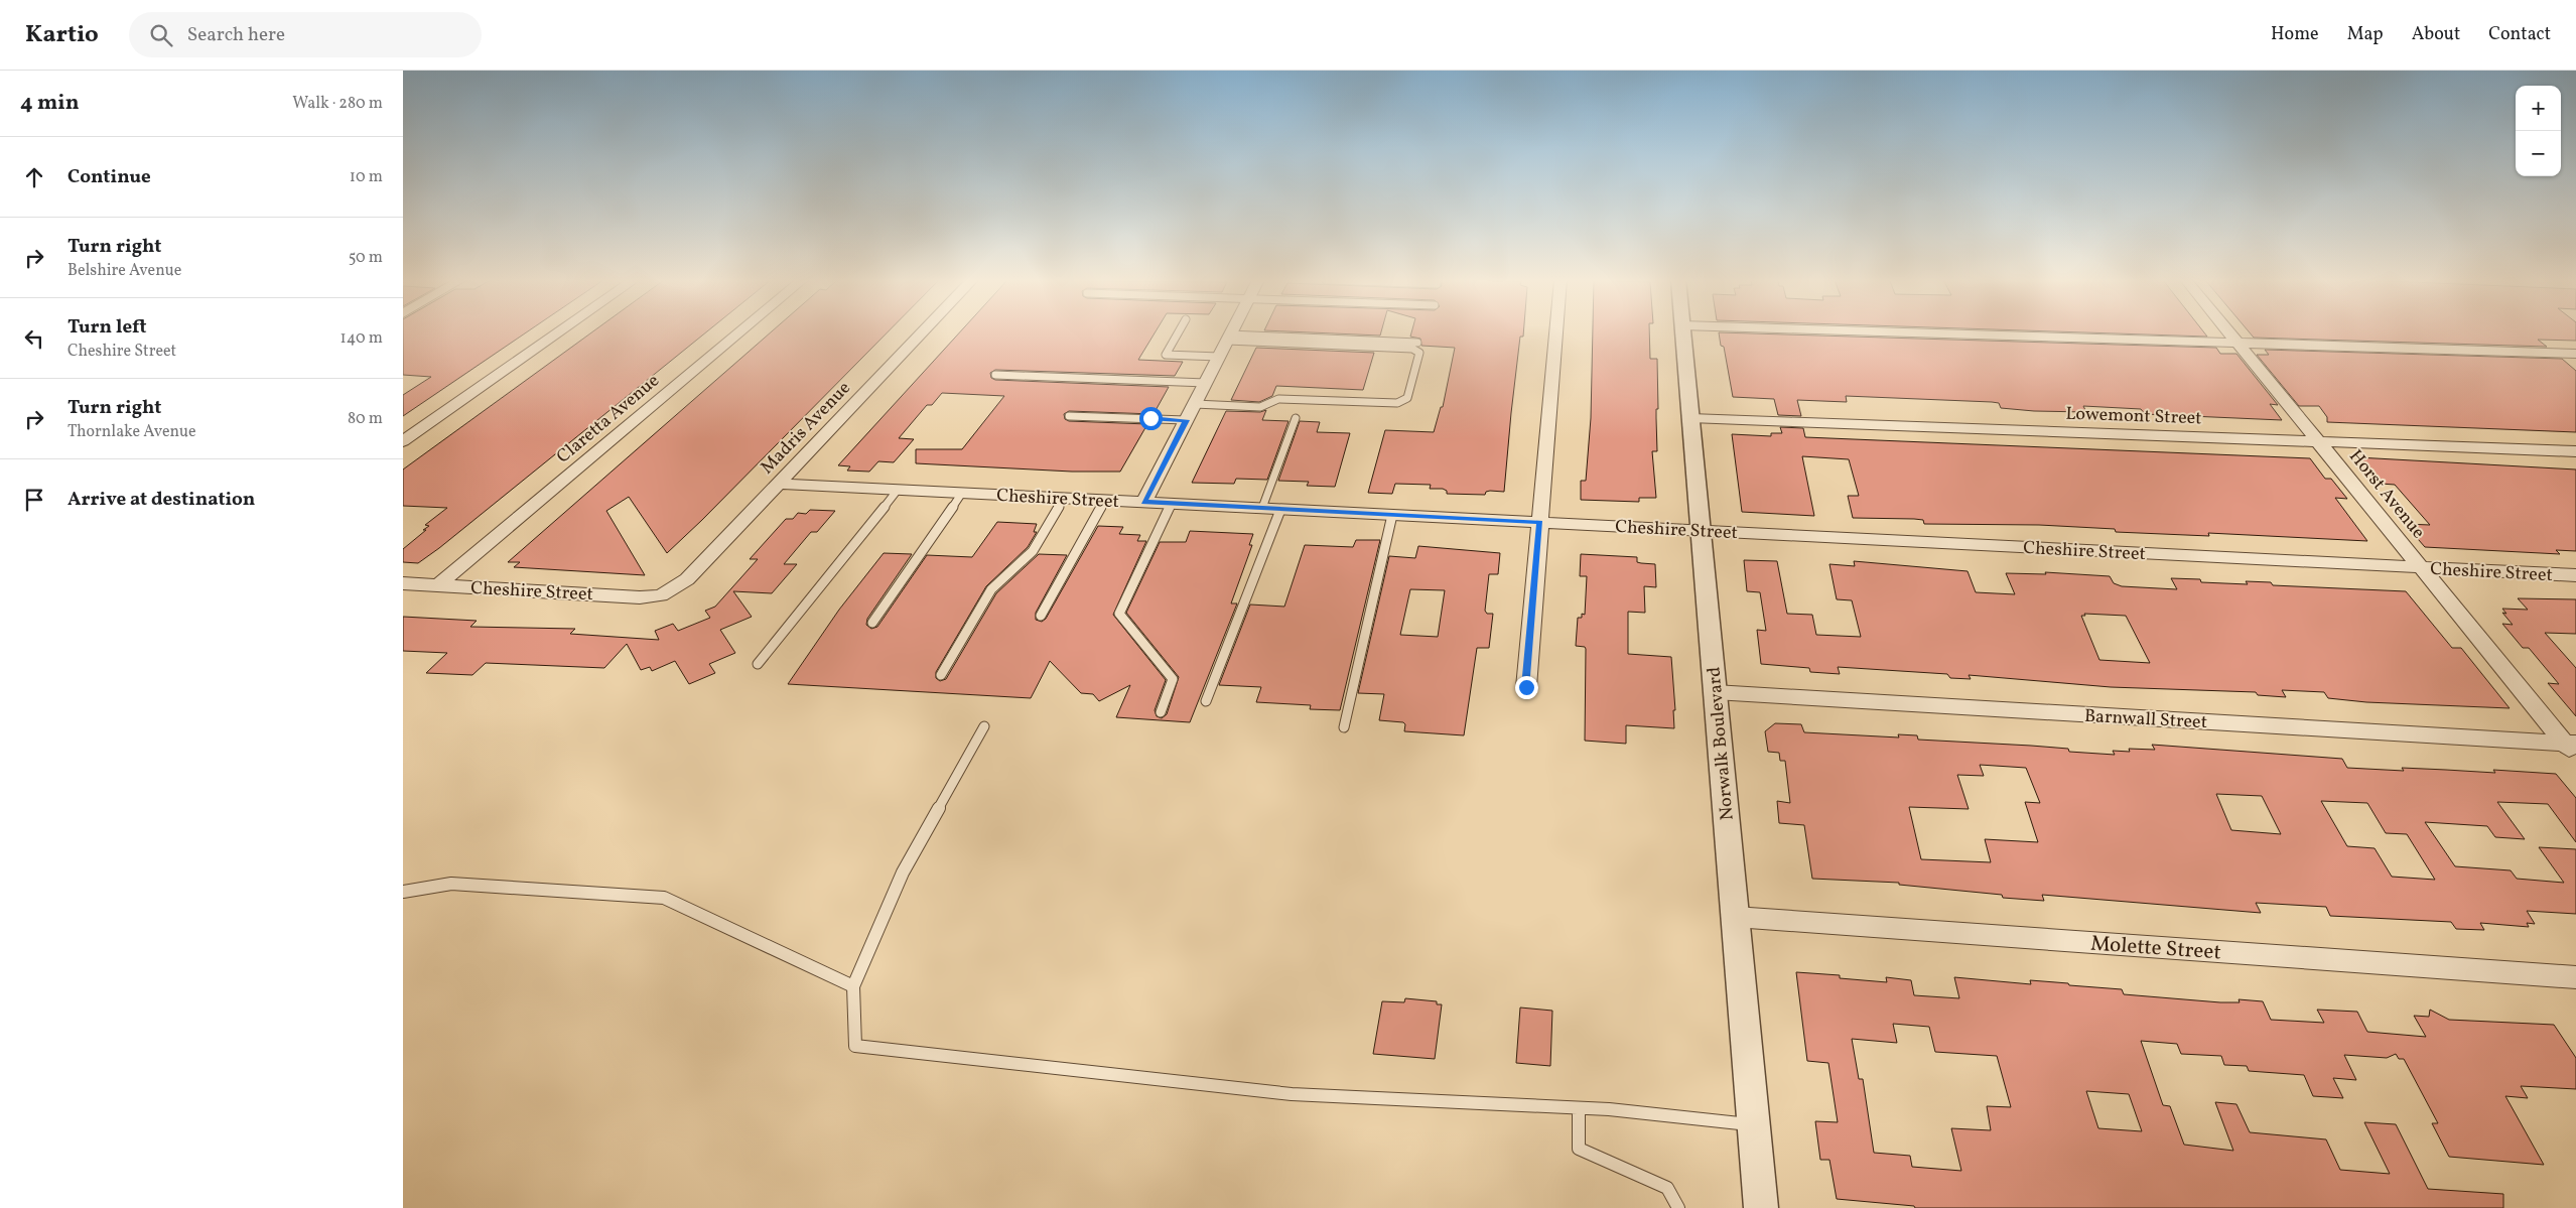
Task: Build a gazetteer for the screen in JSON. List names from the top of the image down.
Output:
{
  "streets": {
    "street": [
      "Lowemont Street",
      "Claretta Avenue",
      "Madris Avenue",
      "Horst Avenue",
      "Cheshire Street",
      "Barnwall Street",
      "Norwalk Boulevard",
      "Molette Street"
    ]
  },
  "crossings": [
    ["Lowemont Street", "Horst Avenue"],
    ["Lowemont Street", "Norwalk Boulevard"],
    ["Claretta Avenue", "Cheshire Street"],
    ["Madris Avenue", "Cheshire Street"],
    ["Horst Avenue", "Cheshire Street"],
    ["Horst Avenue", "Barnwall Street"],
    ["Cheshire Street", "Norwalk Boulevard"],
    ["Barnwall Street", "Norwalk Boulevard"],
    ["Norwalk Boulevard", "Molette Street"]
  ],
  "page": {
    "header": "Kartio",
    "search": "Search here",
    "nav": [
      "Home",
      "Map",
      "About",
      "Contact"
    ],
    "heading": ["4 min", "Walk · 280 m"],
    "map_buttons": ["+", "−"],
    "list": [
      ["Continue", "10 m"],
      ["Turn right", "Belshire Avenue", "50 m"],
      ["Turn left", "Cheshire Street", "140 m"],
      ["Turn right", "Thornlake Avenue", "80 m"],
      "Arrive at destination"
    ]
  }
}
